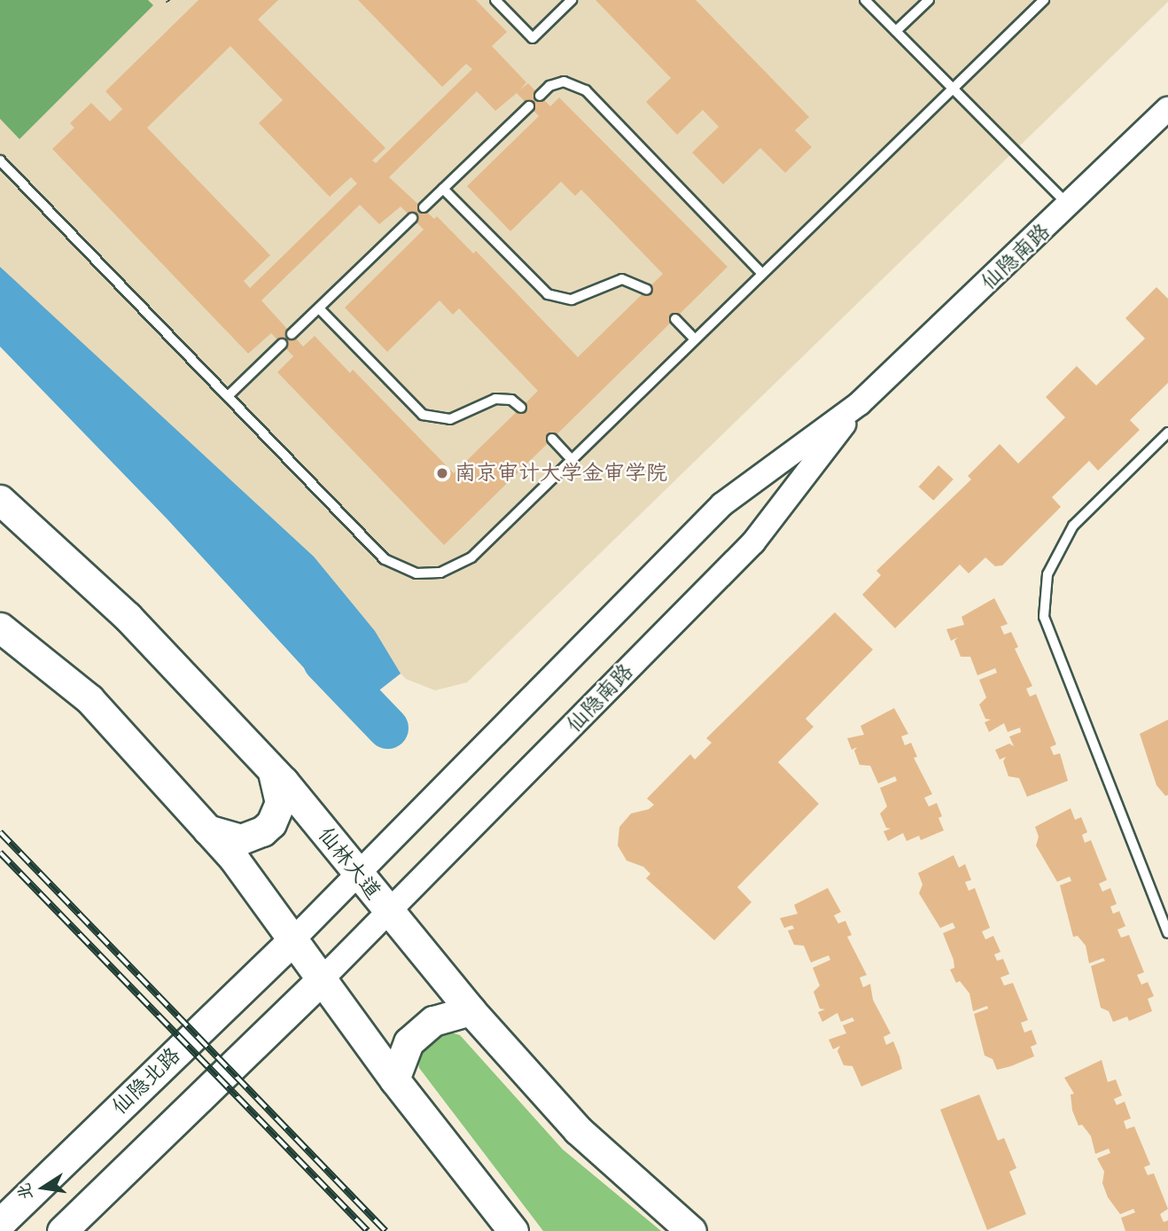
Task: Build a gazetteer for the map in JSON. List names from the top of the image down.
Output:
{
  "streets": {
    "main road": ["仙林大道", "仙隐北路"],
    "street": ["仙隐南路"]
  },
  "crossings": [
    ["仙隐南路", "仙林大道"],
    ["仙隐南路", "仙隐北路"]
  ],
  "places": ["南京审计大学金审学院"],
  "north": "left"
}
